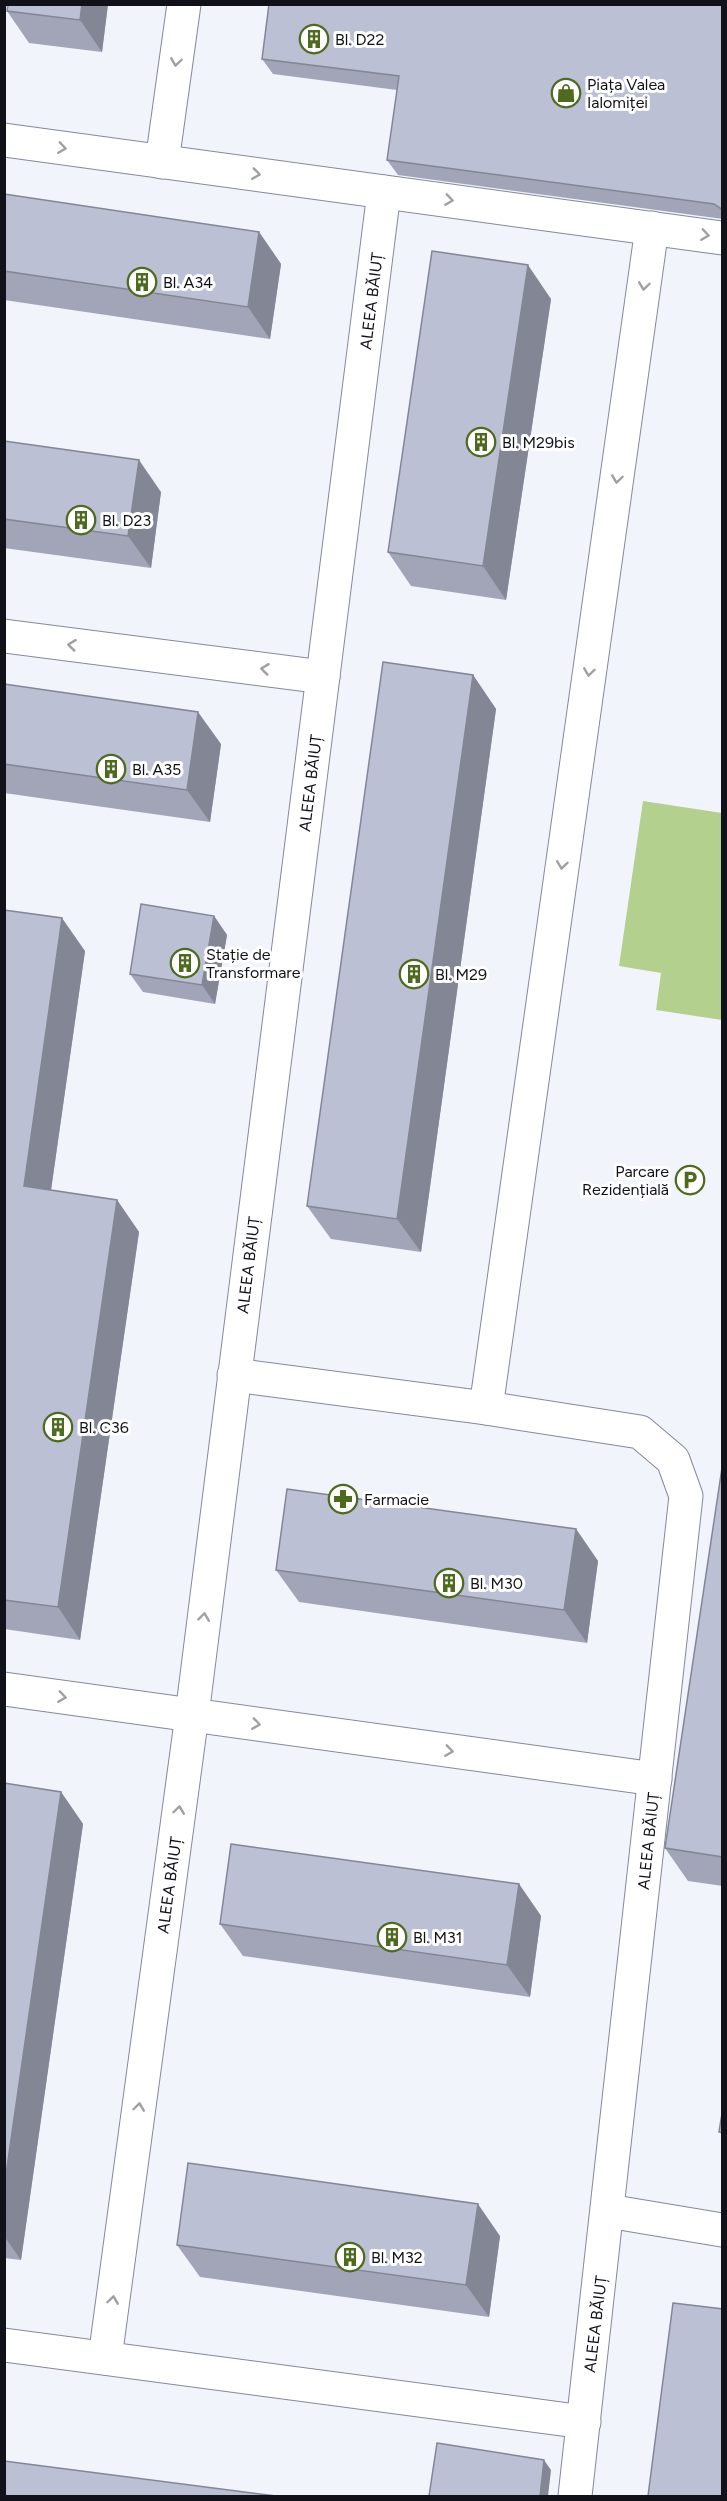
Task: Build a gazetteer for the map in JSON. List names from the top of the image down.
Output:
{
  "streets": {
    "street": ["ALEEA BĂIUȚ"]
  },
  "places": {
    "building": [
      "Bl. D22",
      "Bl. A34",
      "Bl. M29bis",
      "Bl. D23",
      "Bl. A35",
      "Stație de Transformare",
      "Bl. M29",
      "Bl. C36",
      "Bl. M30",
      "Bl. M31",
      "Bl. M32"
    ],
    "shop": ["Piața Valea Ialomiței"],
    "parking": ["Parcare Rezidențială"],
    "pharmacy": ["Farmacie"]
  }
}
